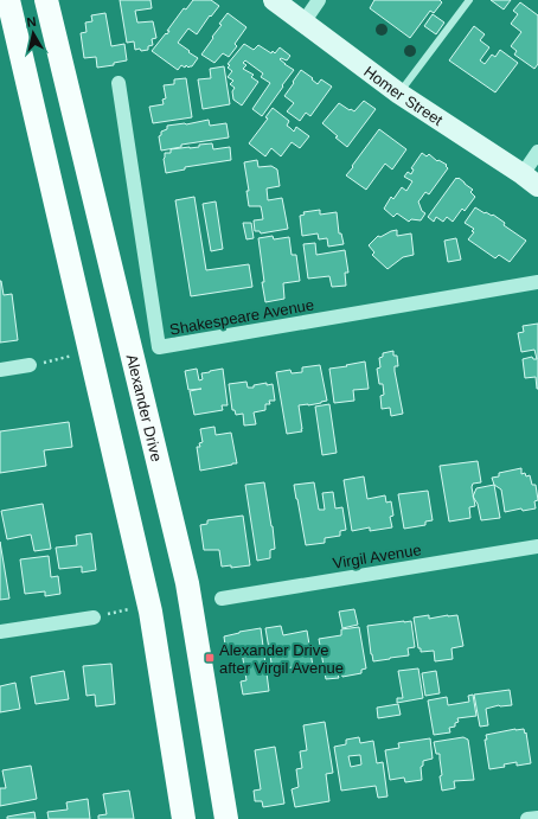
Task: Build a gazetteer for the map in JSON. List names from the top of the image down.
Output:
{
  "streets": {
    "main road": ["Alexander Drive"],
    "street": ["Homer Street", "Shakespeare Avenue", "Virgil Avenue"]
  },
  "places": {
    "transit": ["Alexander Drive after Virgil Avenue"]
  },
  "north": "top"
}
